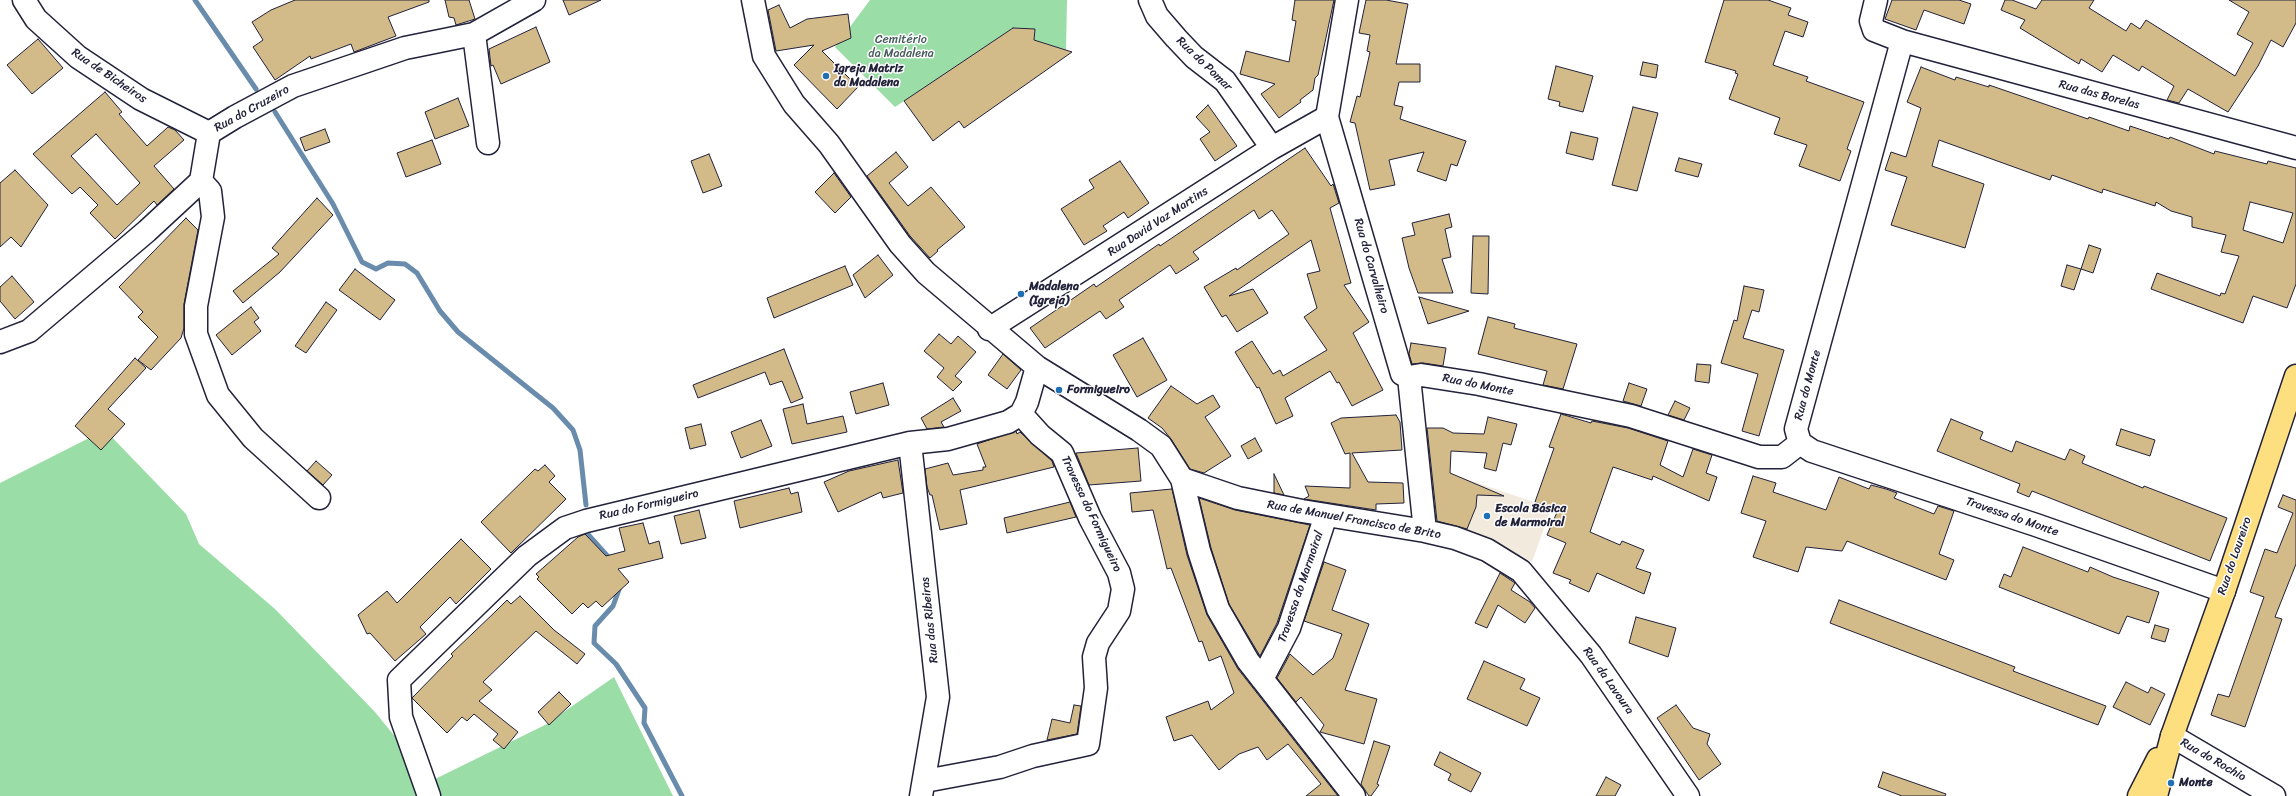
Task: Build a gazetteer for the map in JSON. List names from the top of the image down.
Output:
{
  "streets": {
    "main road": ["Rua do Loureiro"],
    "street": [
      "Rua do Pomar",
      "Rua de Bicheiros",
      "Rua das Borelas",
      "Rua do Cruzeiro",
      "Rua David Vaz Martins",
      "Rua do Carvalheiro",
      "Rua do Monte",
      "Rua do Formigueiro",
      "Travessa do Formigueiro",
      "Travessa do Monte",
      "Rua de Manuel Francisco de Brito",
      "Travessa do Marmoiral",
      "Rua das Ribeiras",
      "Rua da Lavoura",
      "Rua do Rochio"
    ]
  },
  "crossings": [
    ["Rua do Pomar", "Rua David Vaz Martins"],
    ["Rua de Bicheiros", "Rua do Cruzeiro"],
    ["Rua das Borelas", "Rua do Monte"],
    ["Rua David Vaz Martins", "Rua do Carvalheiro"],
    ["Rua do Carvalheiro", "Rua do Monte"],
    ["Rua do Carvalheiro", "Rua de Manuel Francisco de Brito"],
    ["Rua do Monte", "Travessa do Monte"],
    ["Rua do Formigueiro", "Travessa do Formigueiro"],
    ["Rua do Formigueiro", "Rua das Ribeiras"],
    ["Travessa do Formigueiro", "Rua das Ribeiras"],
    ["Travessa do Monte", "Rua do Loureiro"],
    ["Rua de Manuel Francisco de Brito", "Travessa do Marmoiral"],
    ["Rua de Manuel Francisco de Brito", "Rua da Lavoura"],
    ["Rua do Loureiro", "Rua do Rochio"]
  ],
  "parks": ["Cemitério da Madalena"],
  "places": [
    "Igreja Matriz da Madalena",
    "Madalena (Igreja)",
    "Formigueiro",
    "Escola Básica de Marmoiral",
    "Monte"
  ]
}
